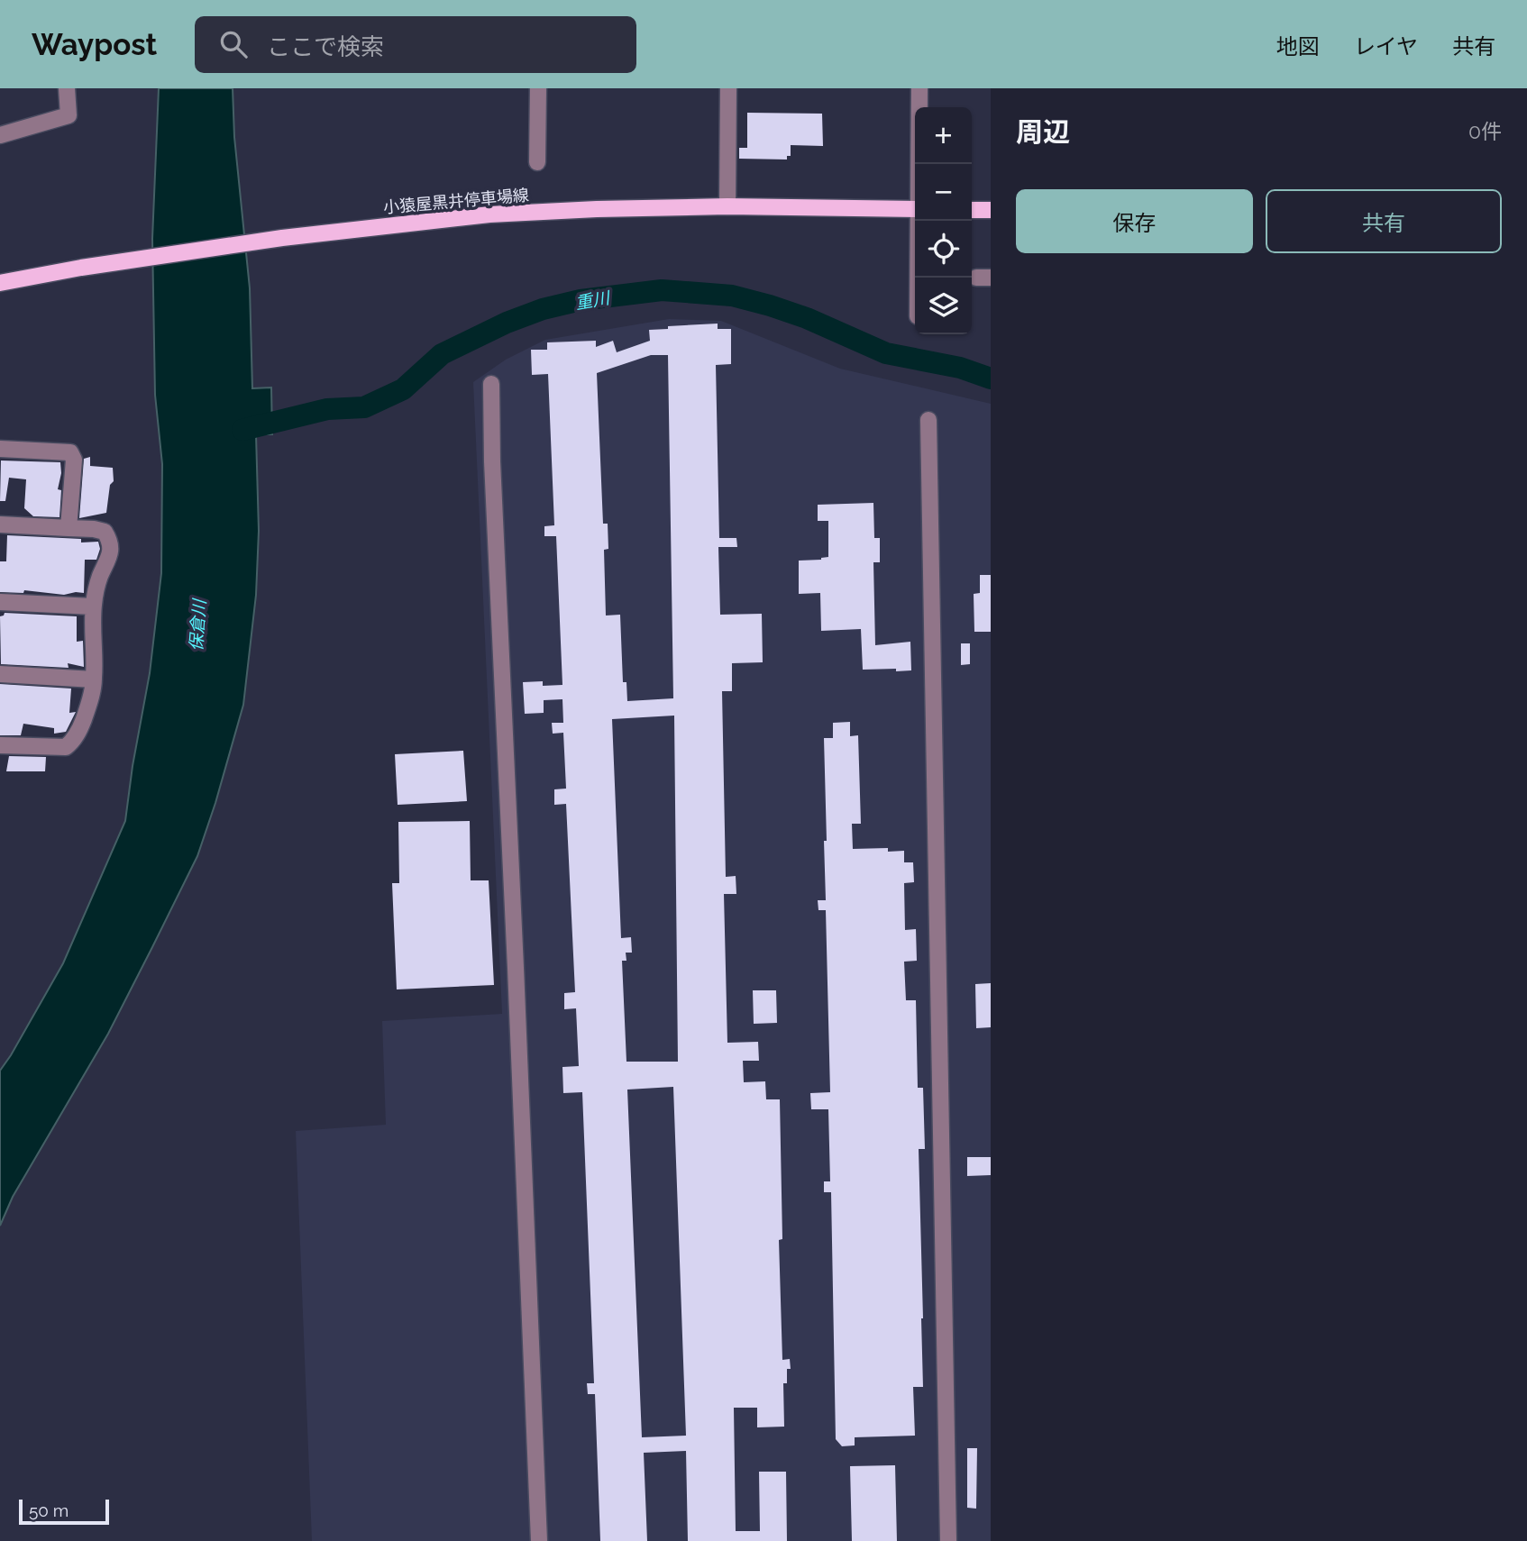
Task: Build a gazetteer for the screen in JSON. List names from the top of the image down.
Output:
{
  "streets": {
    "main road": ["小猿屋黒井停車場線"]
  },
  "water": ["重川", "保倉川"],
  "scale_bar": "50 m",
  "page": {
    "header": "Waypost",
    "search": "ここで検索",
    "nav": ["地図", "レイヤ", "共有"],
    "heading": ["周辺", "0件"],
    "map_buttons": ["+", "−"],
    "buttons": ["保存", "共有"],
    "scale": "50 m"
  }
}
